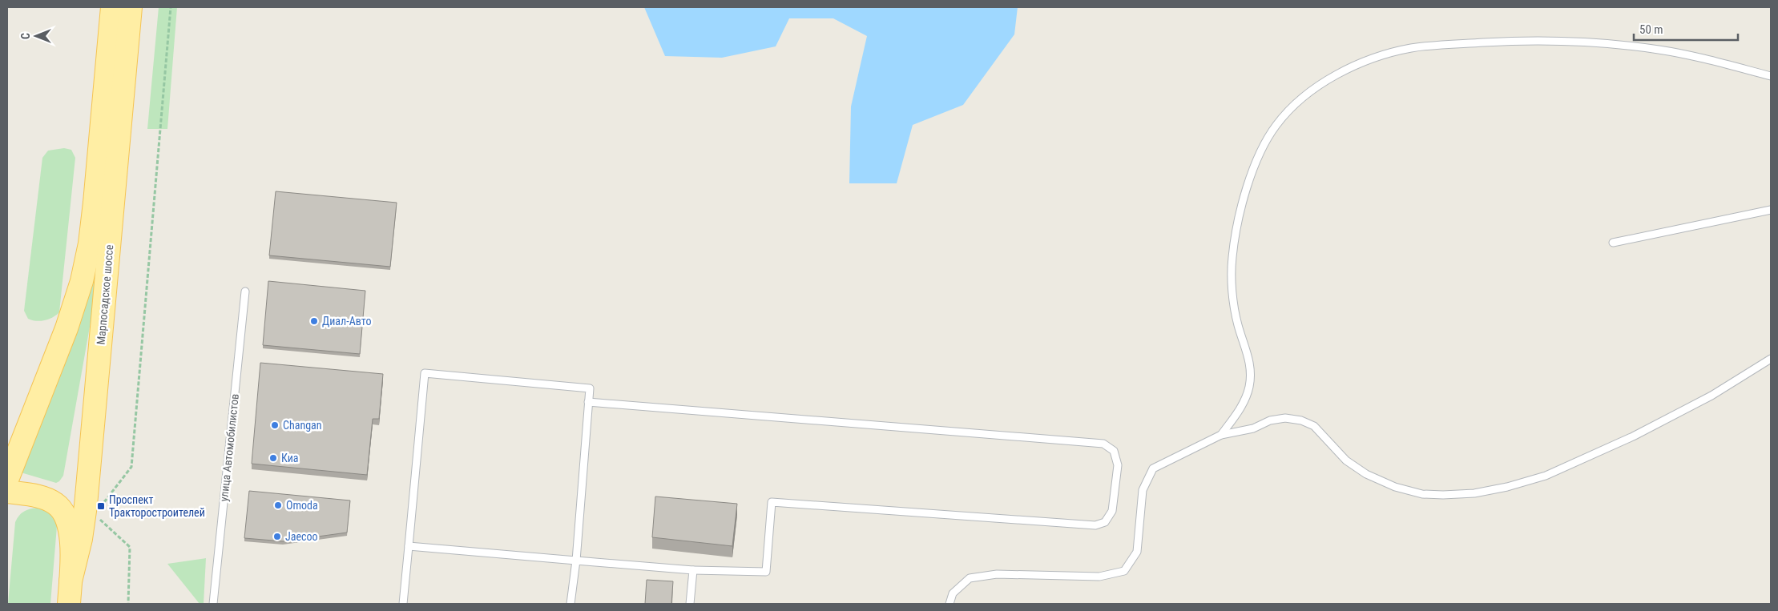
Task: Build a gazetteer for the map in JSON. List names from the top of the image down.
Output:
{
  "streets": {
    "main road": ["Марпосадское шоссе"],
    "lane": ["улица Автомобилистов"]
  },
  "places": {
    "other": [
      "Диал-Авто",
      "Changan",
      "Киа",
      "Omoda",
      "Jaecoo"
    ],
    "transit": ["Проспект Тракторостроителей"]
  },
  "scale_bar": "50 m",
  "north": "left"
}
